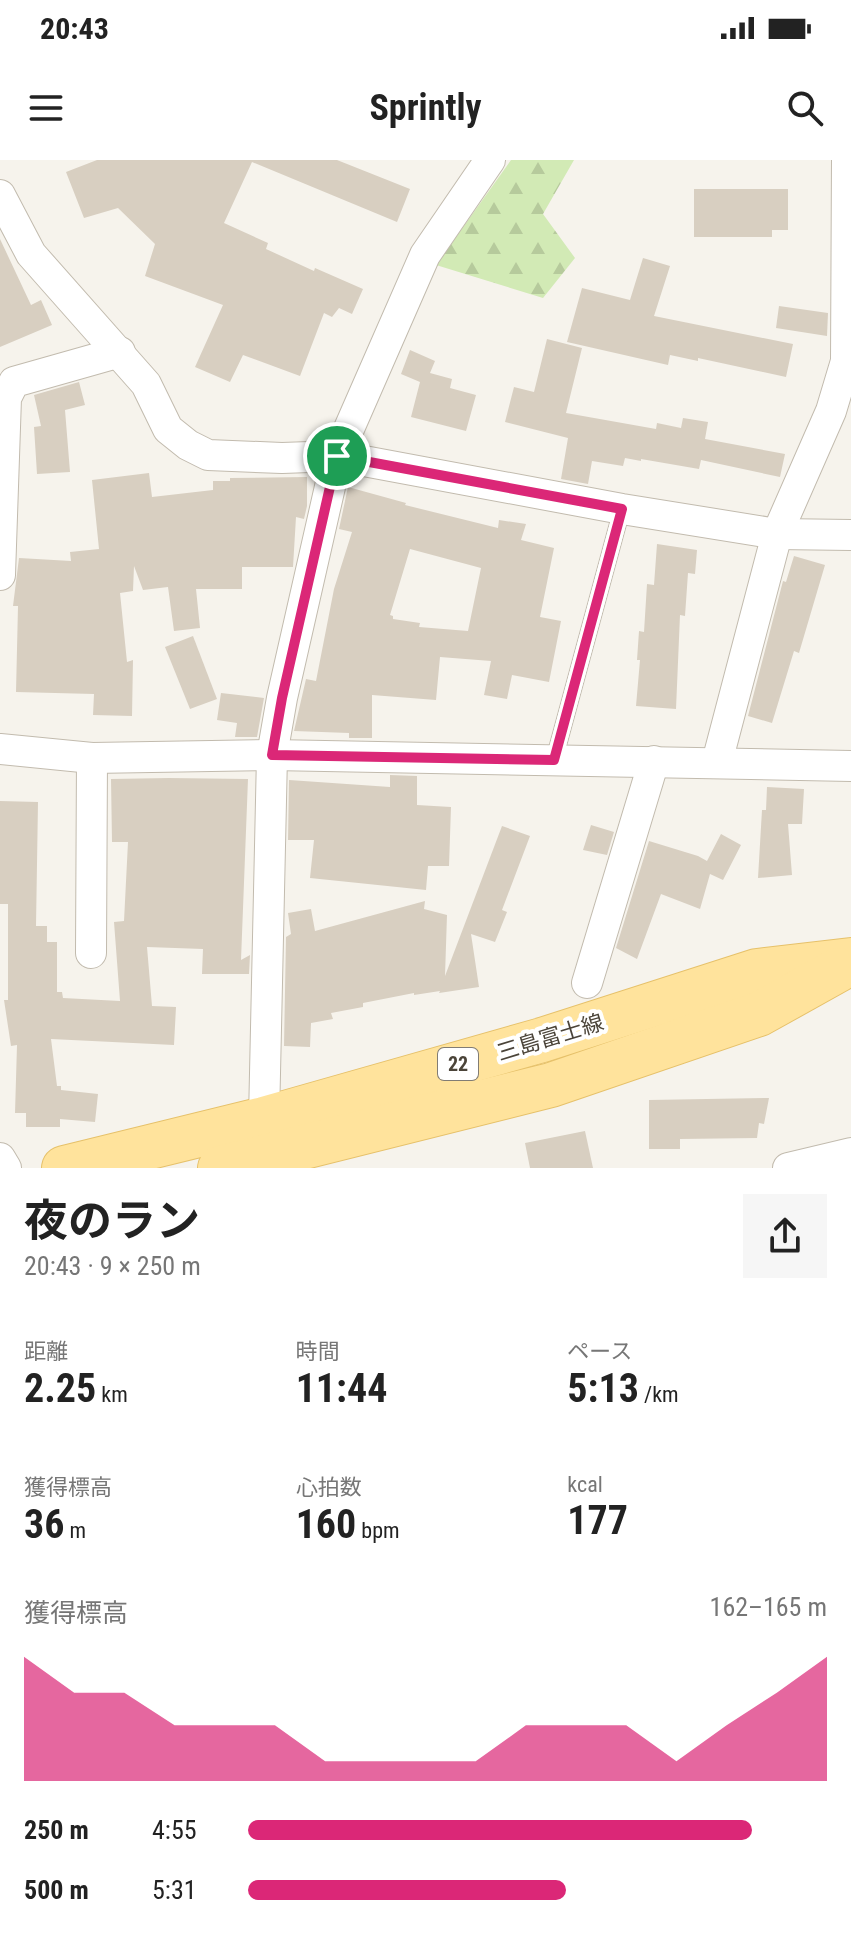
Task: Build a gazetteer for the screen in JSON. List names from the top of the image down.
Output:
{
  "streets": {
    "main road": ["三島富士線", "22"]
  },
  "page": {
    "status": "20:43",
    "header": "Sprintly",
    "heading": ["夜のラン", "20:43 · 9 × 250 m"],
    "stats": [
      ["距離", "2.25 km"],
      ["時間", "11:44"],
      ["ペース", "5:13 /km"],
      ["獲得標高", "36 m"],
      ["心拍数", "160 bpm"],
      ["kcal", "177"]
    ],
    "chart": ["獲得標高", "162–165 m"],
    "list": [
      {
        "name": "250 m",
        "note": "4:55"
      },
      {
        "name": "500 m",
        "note": "5:31"
      }
    ]
  }
}
